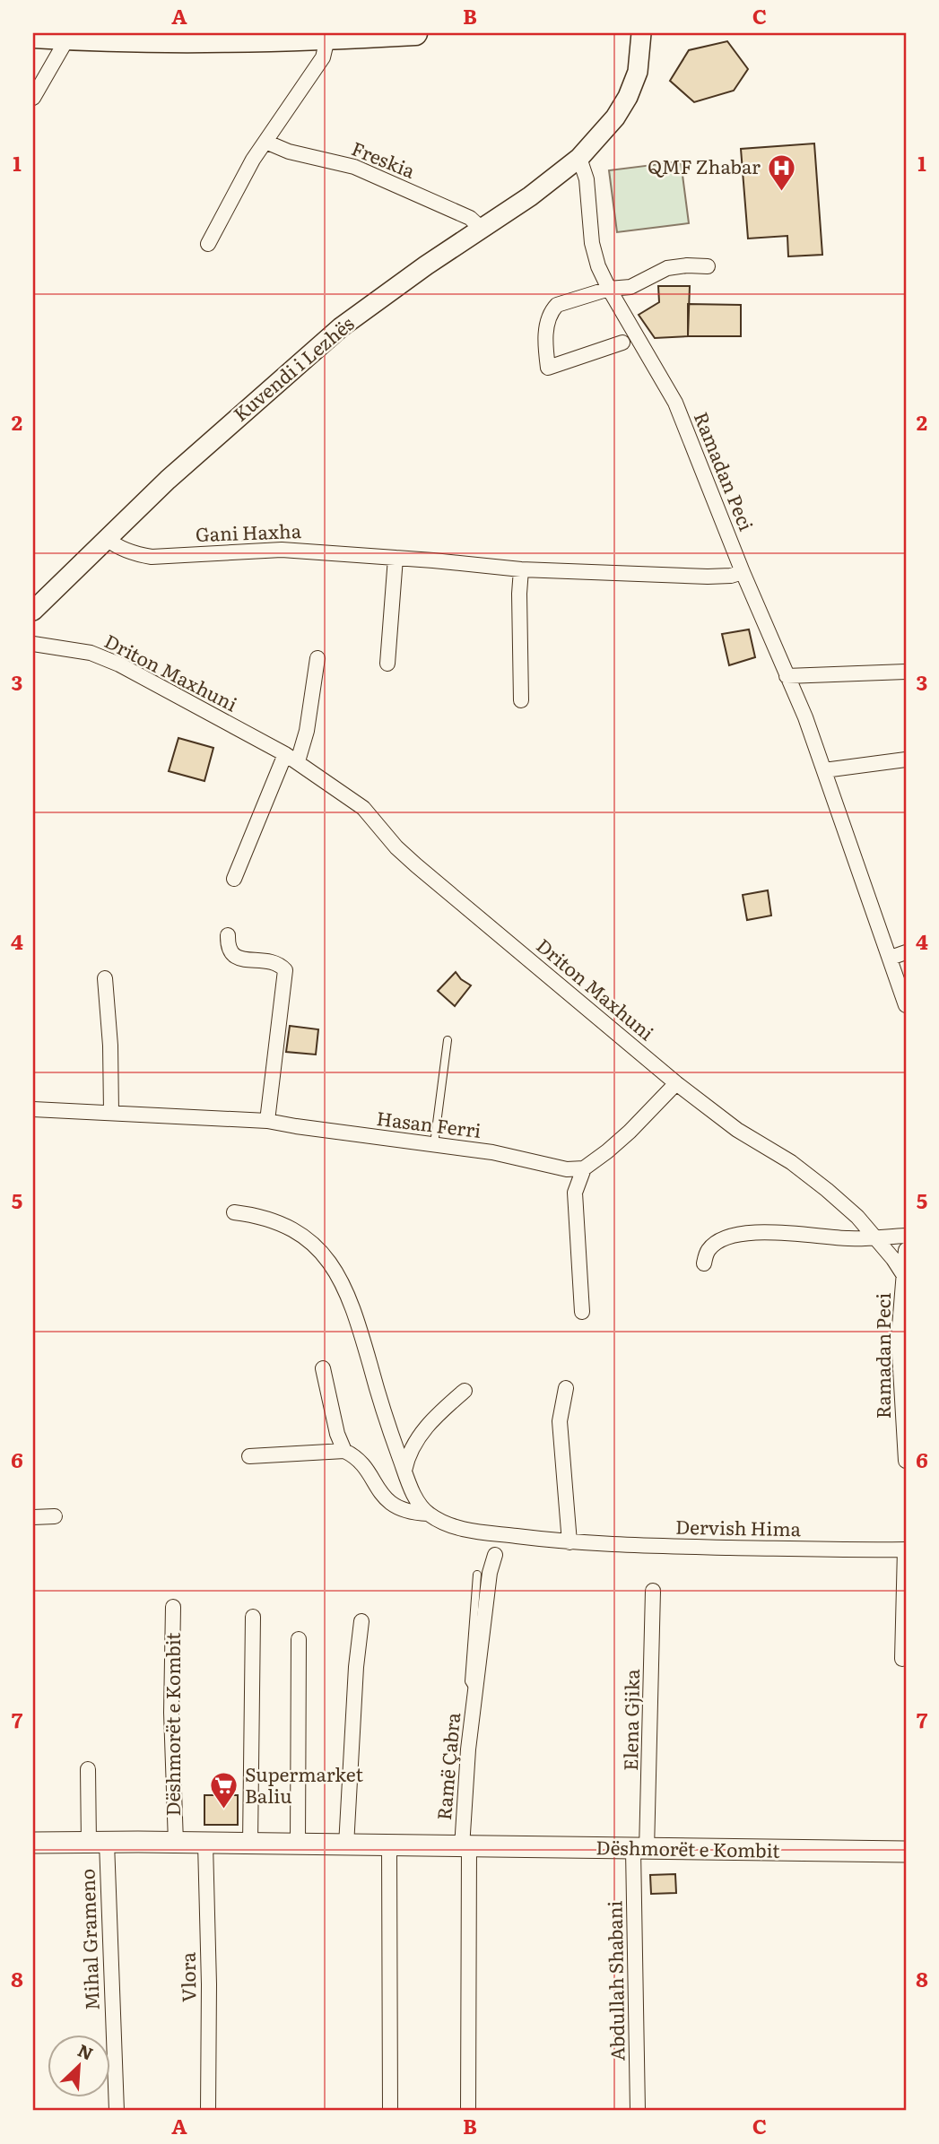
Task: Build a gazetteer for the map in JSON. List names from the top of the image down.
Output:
{
  "streets": {
    "main road": ["Dëshmorët e Kombit"],
    "street": [
      "Freskia",
      "Kuvendi i Lezhës",
      "Ramadan Peci",
      "Gani Haxha",
      "Driton Maxhuni",
      "Hasan Ferri",
      "Dervish Hima",
      "Elena Gjika",
      "Ramë Çabra",
      "Mihal Grameno",
      "Vlora",
      "Abdullah Shabani"
    ]
  },
  "crossings": [
    ["Freskia", "Kuvendi i Lezhës"],
    ["Kuvendi i Lezhës", "Ramadan Peci"],
    ["Kuvendi i Lezhës", "Gani Haxha"],
    ["Ramadan Peci", "Gani Haxha"],
    ["Ramadan Peci", "Driton Maxhuni"],
    ["Elena Gjika", "Dëshmorët e Kombit"],
    ["Elena Gjika", "Abdullah Shabani"],
    ["Dëshmorët e Kombit", "Ramë Çabra"],
    ["Dëshmorët e Kombit", "Mihal Grameno"],
    ["Dëshmorët e Kombit", "Vlora"],
    ["Dëshmorët e Kombit", "Abdullah Shabani"]
  ],
  "places": {
    "hospital": ["QMF Zhabar"],
    "supermarket": ["Supermarket Baliu"]
  },
  "north": "top right",
  "grid": {
    "columns": ["A", "B", "C"],
    "rows": [
      "1",
      "2",
      "3",
      "4",
      "5",
      "6",
      "7",
      "8"
    ]
  }
}
